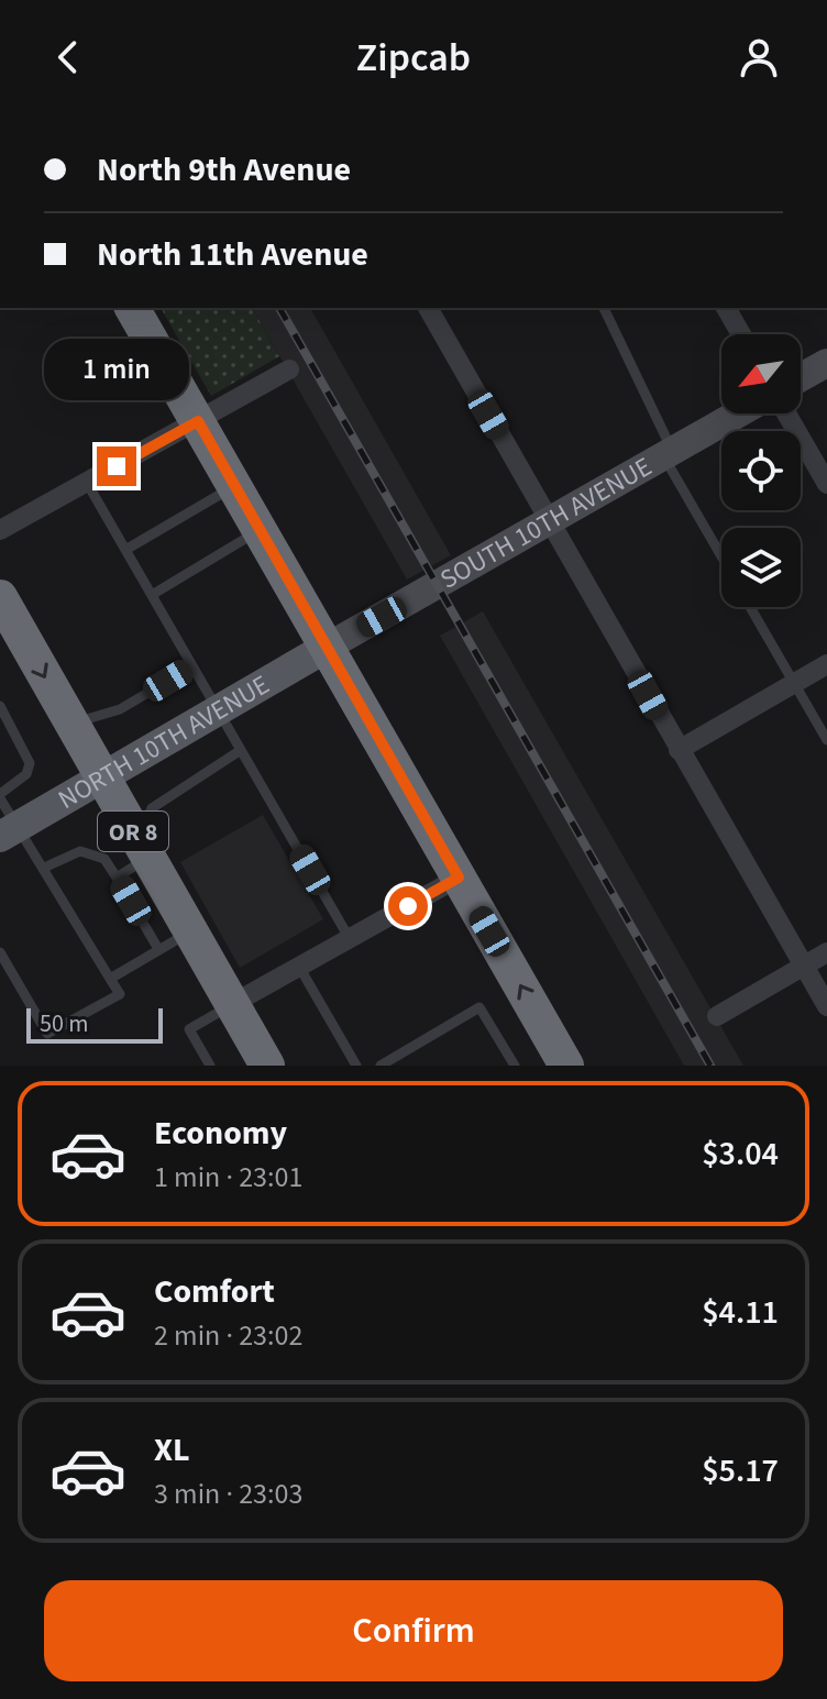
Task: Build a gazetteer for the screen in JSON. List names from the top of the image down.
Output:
{
  "streets": {
    "highway": ["OR 8"],
    "main road": ["SOUTH 10TH AVENUE", "NORTH 10TH AVENUE"]
  },
  "crossings": [
    ["SOUTH 10TH AVENUE", "NORTH 10TH AVENUE"],
    ["NORTH 10TH AVENUE", "OR 8"]
  ],
  "scale_bar": "50 m",
  "north": "bottom left",
  "page": {
    "header": "Zipcab",
    "banner": ["North 9th Avenue", "North 11th Avenue"],
    "bubble": "1 min",
    "scale": "50 m",
    "list": [
      {
        "name": "Economy",
        "note": "1 min · 23:01",
        "value": "$3.04"
      },
      {
        "name": "Comfort",
        "note": "2 min · 23:02",
        "value": "$4.11"
      },
      {
        "name": "XL",
        "note": "3 min · 23:03",
        "value": "$5.17"
      }
    ],
    "buttons": "Confirm"
  }
}
